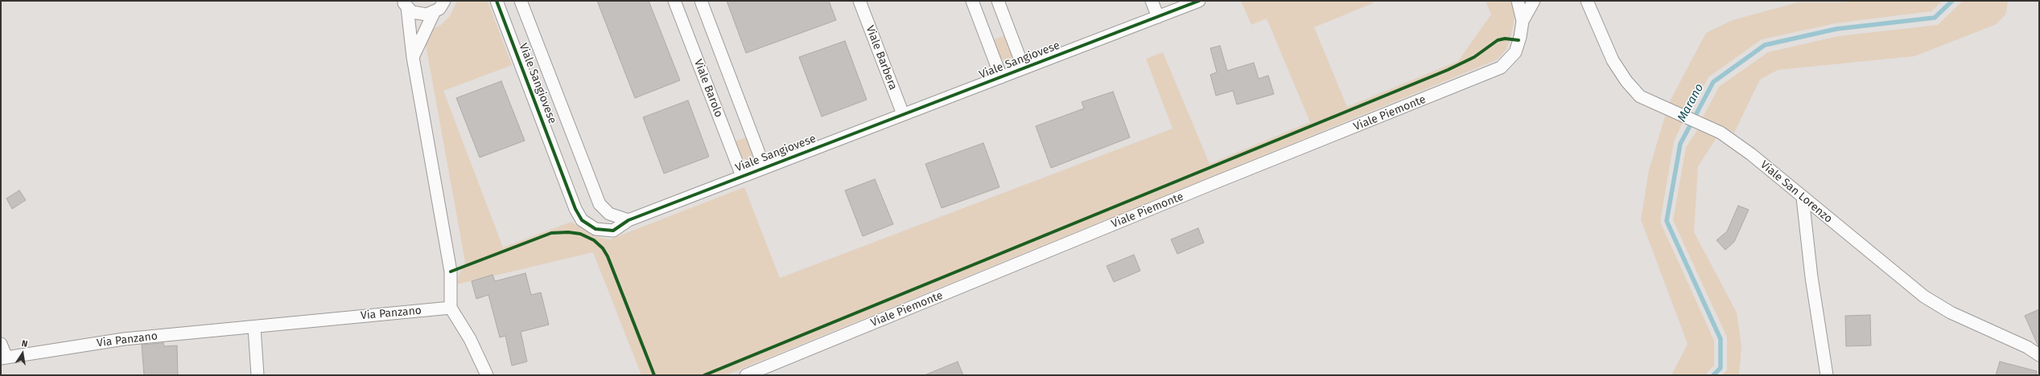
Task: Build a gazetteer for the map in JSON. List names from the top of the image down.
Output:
{
  "streets": {
    "street": [
      "Viale Barbera",
      "Viale Sangiovese",
      "Viale Barolo",
      "Viale Piemonte",
      "Viale San Lorenzo",
      "Via Panzano"
    ]
  },
  "crossings": [
    ["Viale Barbera", "Viale Sangiovese"],
    ["Viale Sangiovese", "Viale Barolo"]
  ],
  "water": ["Marano"],
  "north": "top"
}
